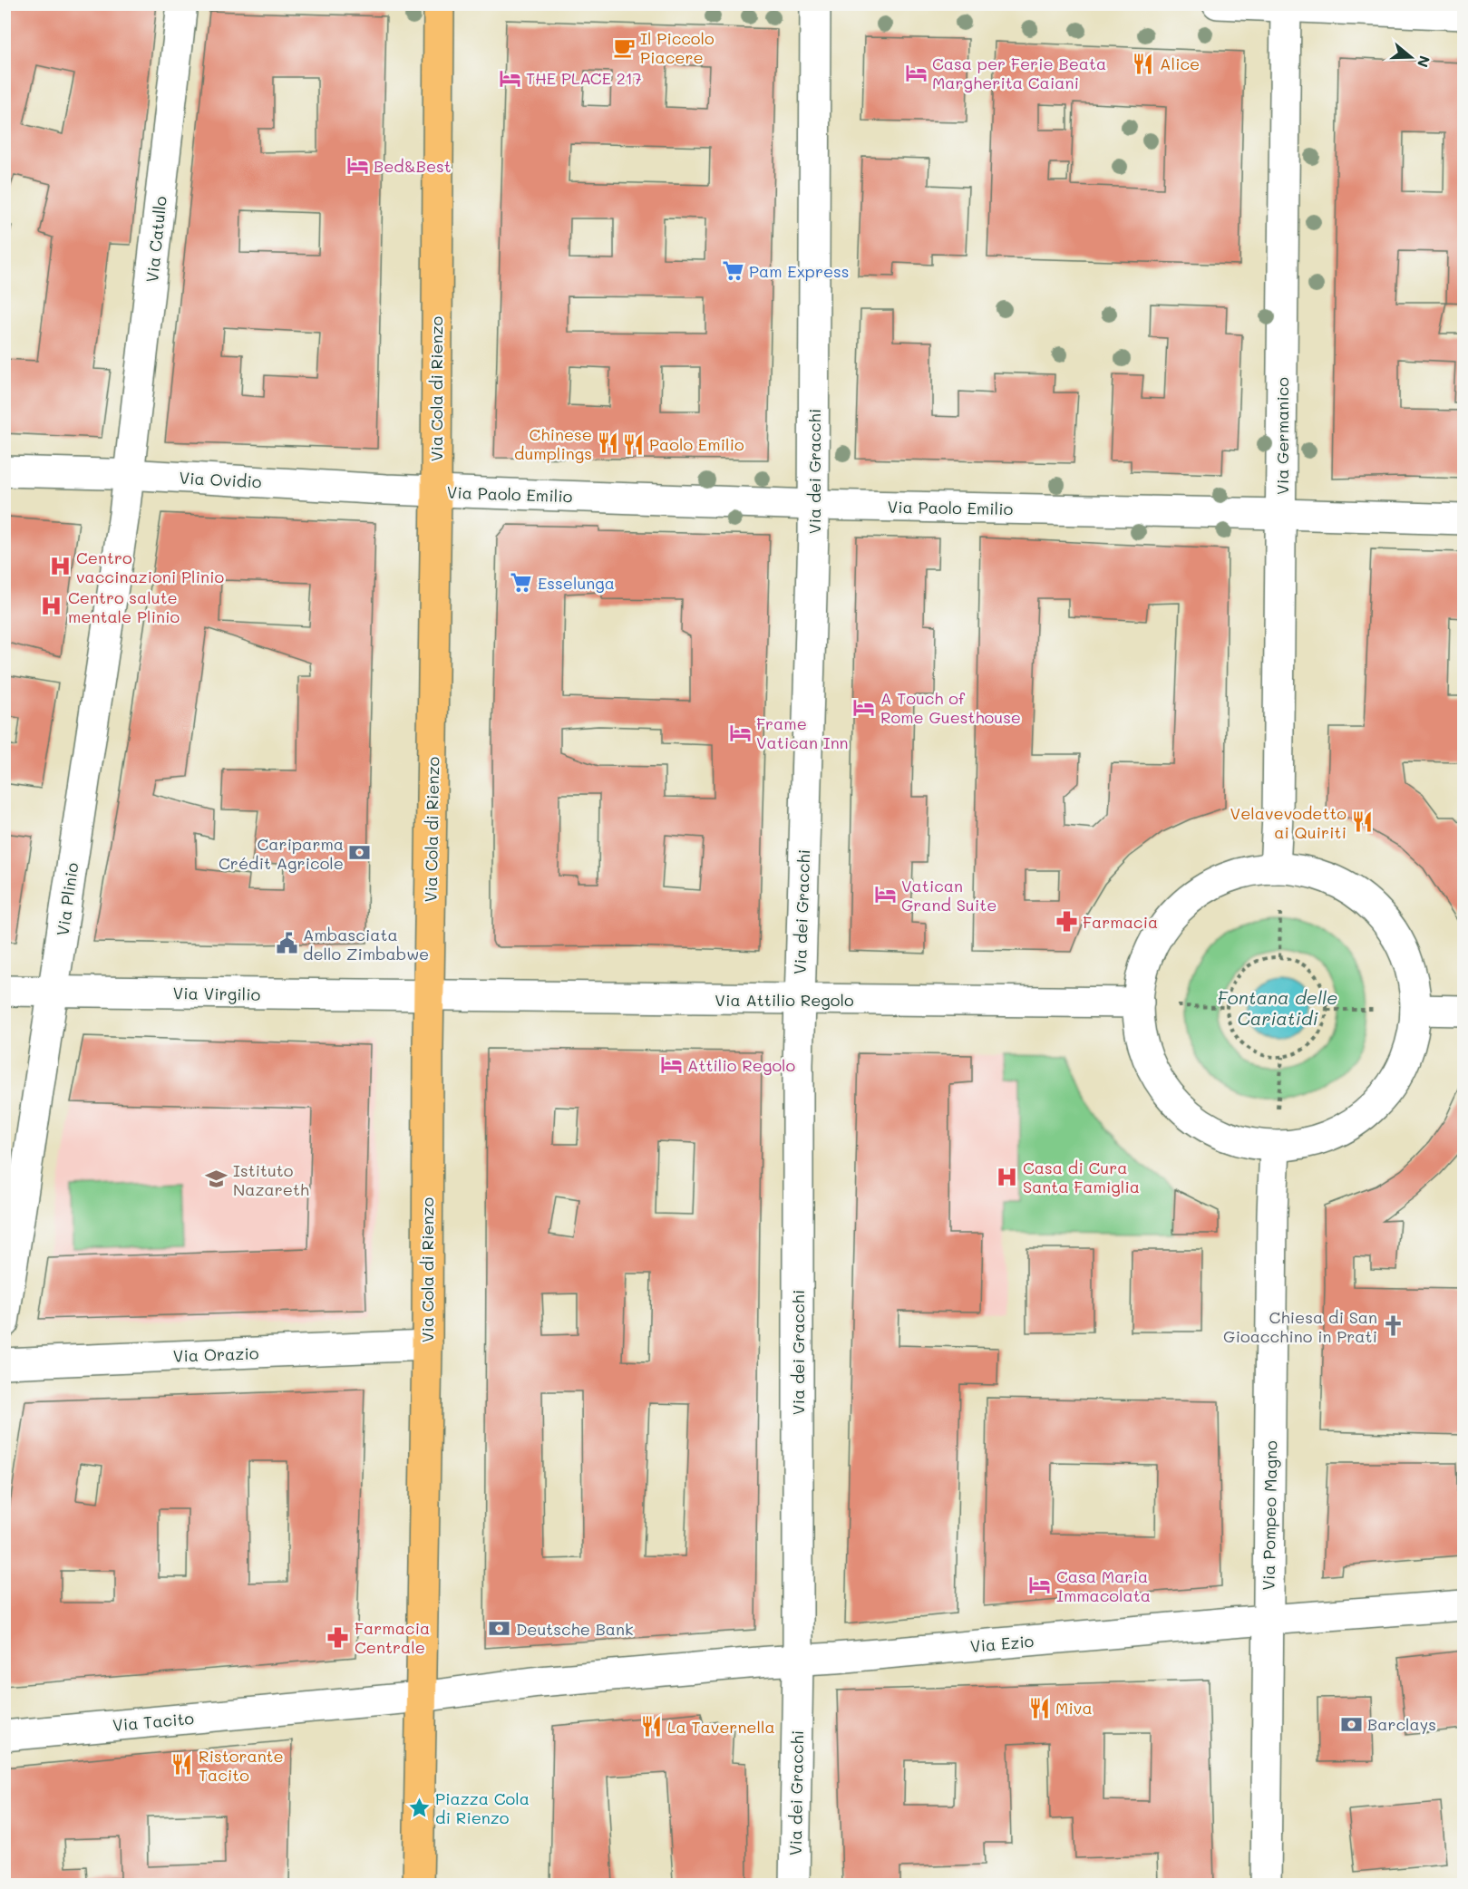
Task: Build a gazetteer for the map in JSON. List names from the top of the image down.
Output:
{
  "streets": {
    "main road": ["Via Cola di Rienzo"],
    "street": [
      "Via Catullo",
      "Via Germanico",
      "Via dei Gracchi",
      "Via Ovidio",
      "Via Paolo Emilio",
      "Via Plinio",
      "Via Virgilio",
      "Via Attilio Regolo",
      "Via Orazio",
      "Via Pompeo Magno",
      "Via Ezio",
      "Via Tacito"
    ]
  },
  "crossings": [
    ["Via Catullo", "Via Ovidio"],
    ["Via Catullo", "Via Plinio"],
    ["Via Cola di Rienzo", "Via Ovidio"],
    ["Via Cola di Rienzo", "Via Paolo Emilio"],
    ["Via Cola di Rienzo", "Via Virgilio"],
    ["Via Cola di Rienzo", "Via Attilio Regolo"],
    ["Via Cola di Rienzo", "Via Orazio"],
    ["Via Cola di Rienzo", "Via Ezio"],
    ["Via Cola di Rienzo", "Via Tacito"],
    ["Via Germanico", "Via Paolo Emilio"],
    ["Via dei Gracchi", "Via Paolo Emilio"],
    ["Via dei Gracchi", "Via Attilio Regolo"],
    ["Via dei Gracchi", "Via Ezio"],
    ["Via Ovidio", "Via Paolo Emilio"],
    ["Via Ovidio", "Via Plinio"],
    ["Via Plinio", "Via Virgilio"],
    ["Via Virgilio", "Via Attilio Regolo"],
    ["Via Pompeo Magno", "Via Ezio"],
    ["Via Ezio", "Via Tacito"]
  ],
  "water": ["Fontana delle Cariatidi"],
  "places": {
    "cafe": ["Il Piccolo Piacere"],
    "restaurant": [
      "Alice",
      "Chinese dumplings",
      "Paolo Emilio",
      "Velavevodetto ai Quiriti",
      "Miva",
      "La Tavernella",
      "Ristorante Tacito"
    ],
    "hotel": [
      "Casa per Ferie Beata Margherita Caiani",
      "THE PLACE 217",
      "Bed&Best",
      "A Touch of Rome Guesthouse",
      "Frame Vatican Inn",
      "Vatican Grand Suite",
      "Attilio Regolo",
      "Casa Maria Immacolata"
    ],
    "supermarket": ["Pam Express", "Esselunga"],
    "hospital": ["Centro vaccinazioni Plinio", "Centro salute mentale Plinio", "Casa di Cura Santa Famiglia"],
    "bank": ["Cariparma Crédit Agricole", "Deutsche Bank", "Barclays"],
    "pharmacy": ["Farmacia", "Farmacia Centrale"],
    "public building": ["Ambasciata dello Zimbabwe"],
    "school or university": ["Istituto Nazareth"],
    "church": ["Chiesa di San Gioacchino in Prati"],
    "place": ["Piazza Cola di Rienzo"]
  },
  "north": "right"
}
